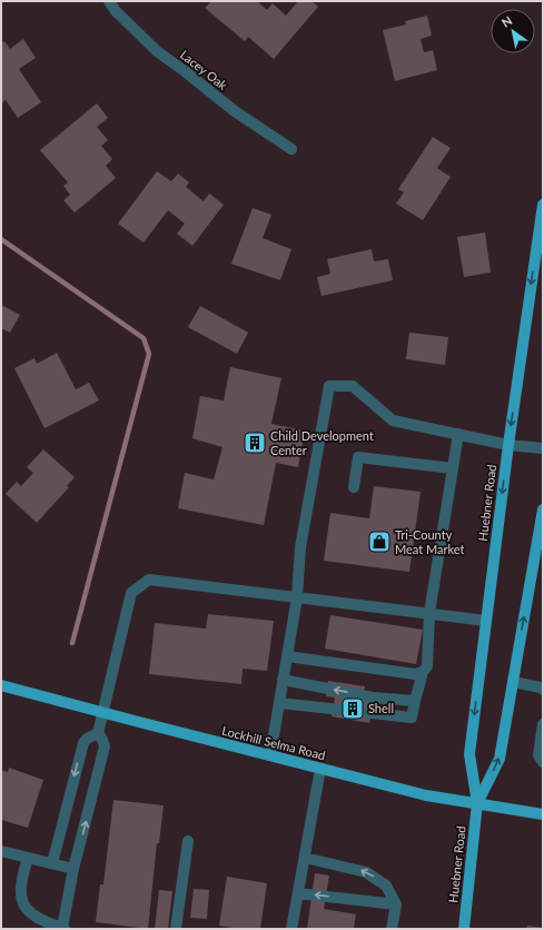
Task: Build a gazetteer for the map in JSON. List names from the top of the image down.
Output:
{
  "streets": {
    "main road": ["Huebner Road", "Lockhill Selma Road"],
    "street": ["Lacey Oak"]
  },
  "crossings": [
    ["Huebner Road", "Lockhill Selma Road"]
  ],
  "places": {
    "building": ["Child Development Center", "Shell"],
    "shop": ["Tri-County Meat Market"]
  },
  "north": "top left"
}
